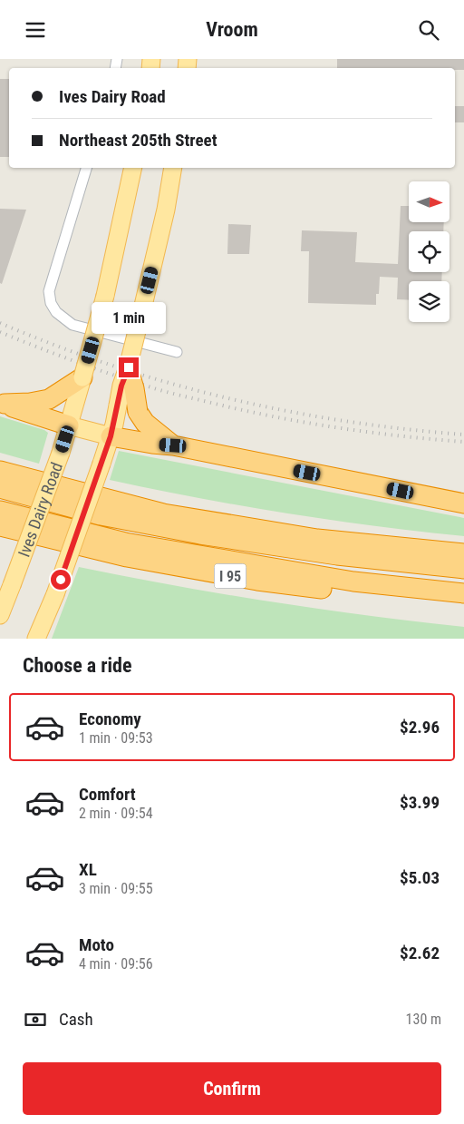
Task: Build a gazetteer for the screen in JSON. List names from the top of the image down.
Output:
{
  "streets": {
    "highway": ["I 95"],
    "main road": ["Ives Dairy Road"]
  },
  "north": "right",
  "page": {
    "header": "Vroom",
    "banner": ["Ives Dairy Road", "Northeast 205th Street"],
    "bubble": "1 min",
    "heading": "Choose a ride",
    "list": [
      {
        "name": "Economy",
        "note": "1 min · 09:53",
        "value": "$2.96"
      },
      {
        "name": "Comfort",
        "note": "2 min · 09:54",
        "value": "$3.99"
      },
      {
        "name": "XL",
        "note": "3 min · 09:55",
        "value": "$5.03"
      },
      {
        "name": "Moto",
        "note": "4 min · 09:56",
        "value": "$2.62"
      }
    ],
    "pay": ["Cash", "130 m"],
    "buttons": "Confirm"
  }
}
